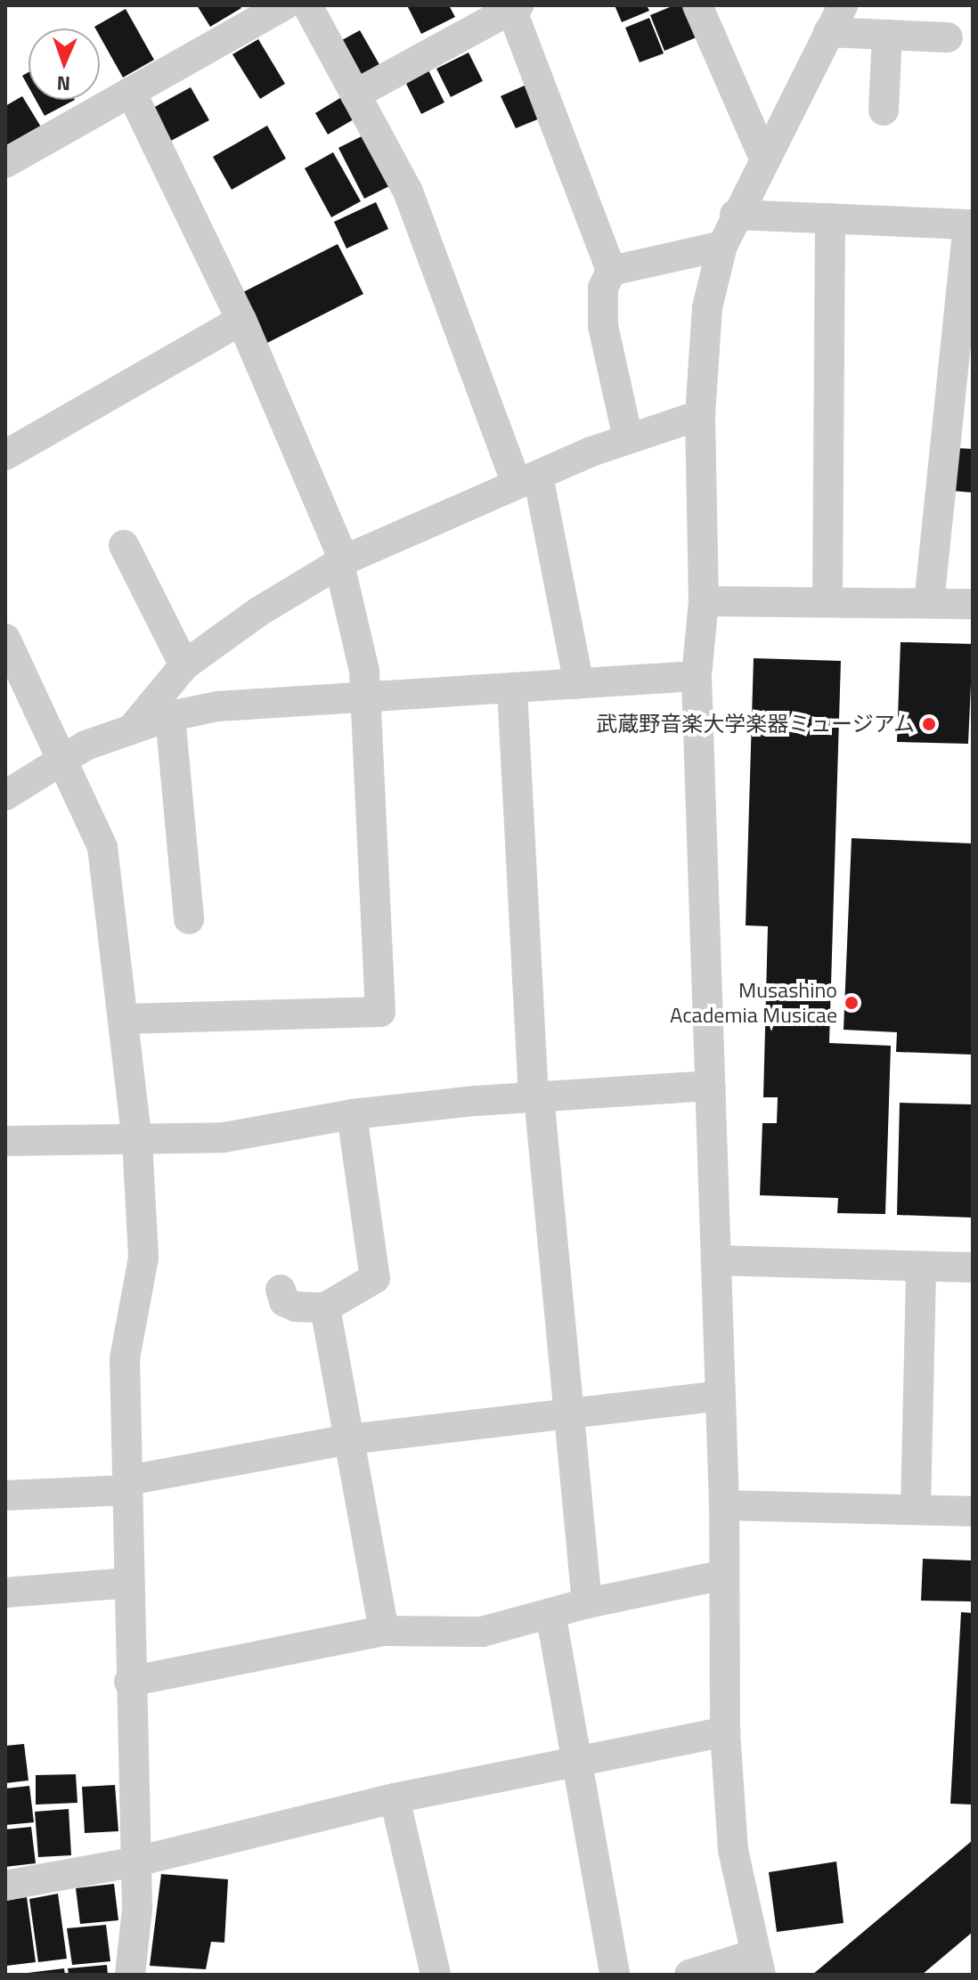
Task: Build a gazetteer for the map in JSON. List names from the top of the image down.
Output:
{
  "places": ["武蔵野音楽大学楽器ミュージアム", "Musashino Academia Musicae"],
  "north": "bottom"
}
